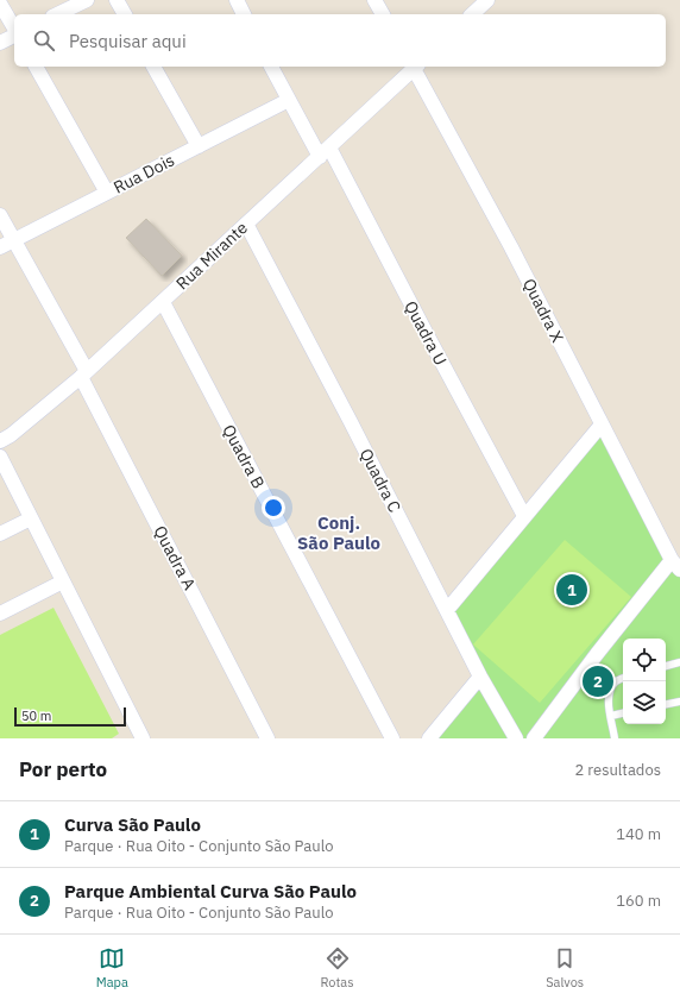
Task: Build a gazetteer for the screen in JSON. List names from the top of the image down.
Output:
{
  "streets": {
    "street": [
      "Rua Dois",
      "Rua Mirante",
      "Quadra X",
      "Quadra U",
      "Quadra B",
      "Quadra C",
      "Quadra A"
    ]
  },
  "crossings": [
    ["Rua Dois", "Quadra U"],
    ["Rua Dois", "Quadra A"],
    ["Rua Mirante", "Quadra U"],
    ["Rua Mirante", "Quadra B"],
    ["Rua Mirante", "Quadra C"],
    ["Rua Mirante", "Quadra A"]
  ],
  "districts": ["Conj. São Paulo"],
  "scale_bar": "50 m",
  "page": {
    "search": "Pesquisar aqui",
    "pins": ["1", "2"],
    "scale": "50 m",
    "heading": ["Por perto", "2 resultados"],
    "list": [
      {
        "mark": "1",
        "name": "Curva São Paulo",
        "note": "Parque · Rua Oito - Conjunto São Paulo",
        "value": "140 m"
      },
      {
        "mark": "2",
        "name": "Parque Ambiental Curva São Paulo",
        "note": "Parque · Rua Oito - Conjunto São Paulo",
        "value": "160 m"
      }
    ],
    "nav": ["Mapa", "Rotas", "Salvos"]
  }
}
